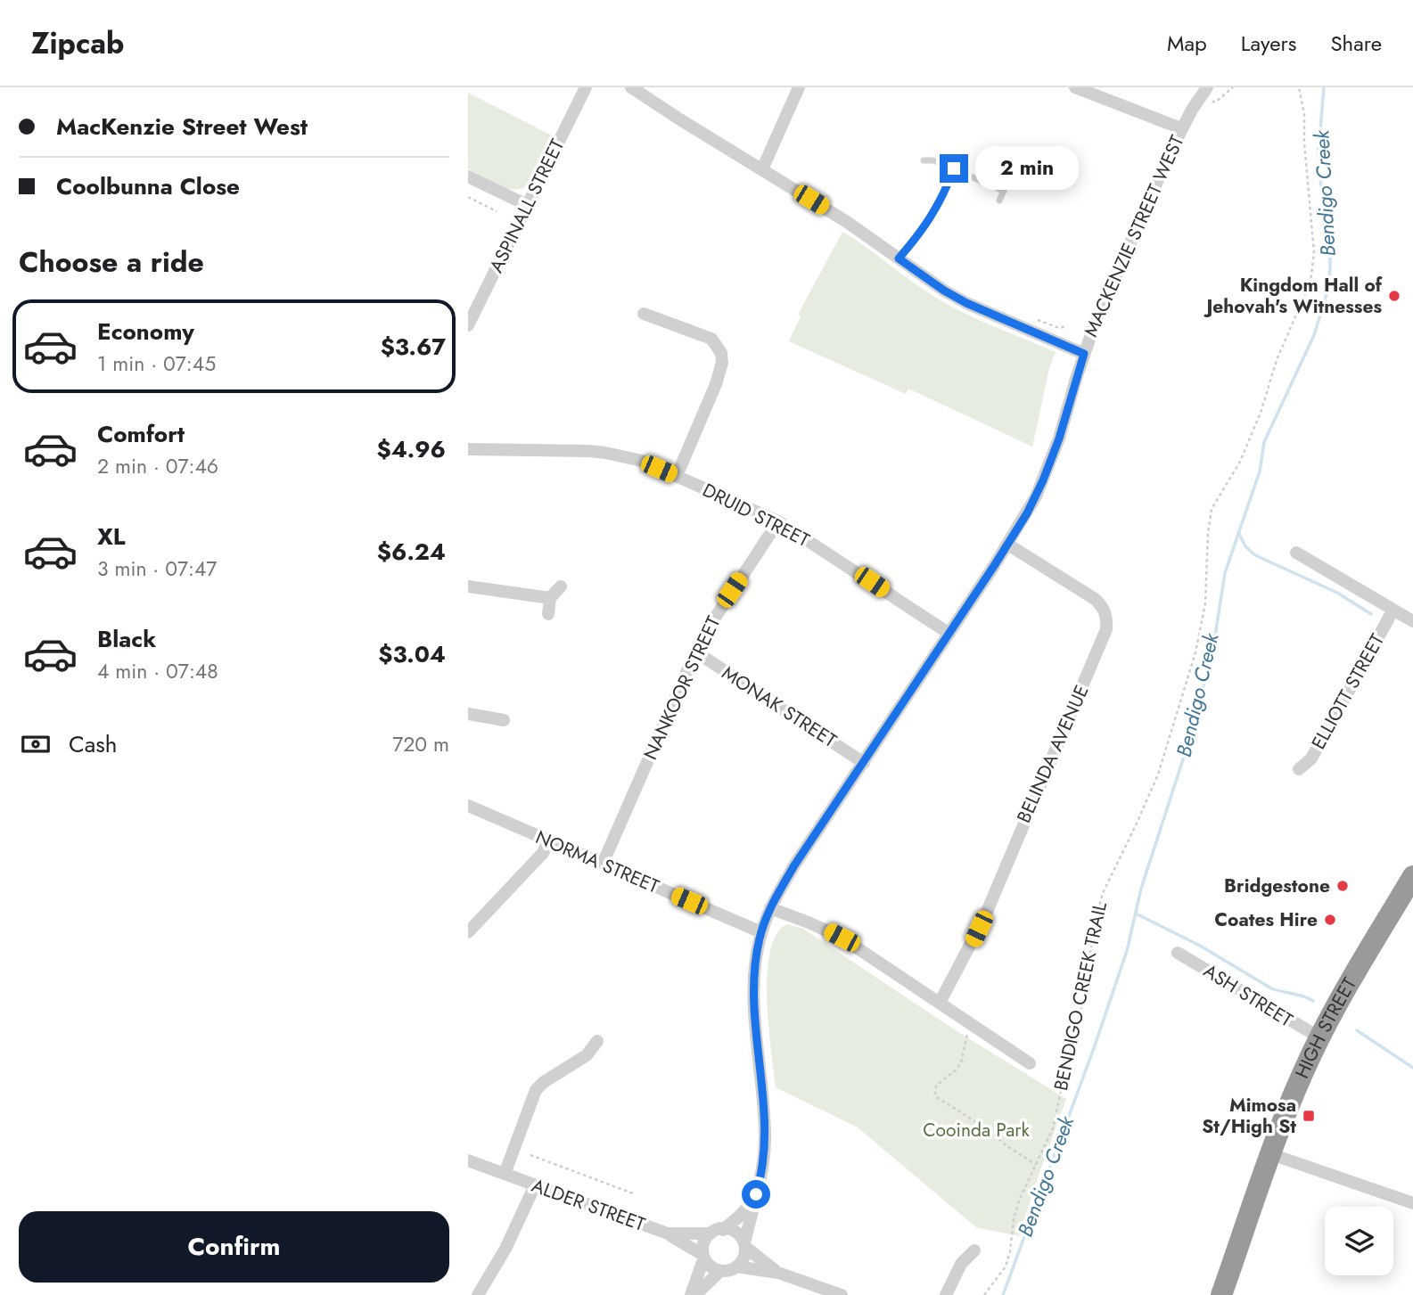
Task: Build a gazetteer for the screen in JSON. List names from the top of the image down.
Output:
{
  "streets": {
    "highway": ["HIGH STREET"],
    "street": [
      "ASPINALL STREET",
      "MACKENZIE STREET WEST",
      "DRUID STREET",
      "NANKOOR STREET",
      "ELLIOTT STREET",
      "MONAK STREET",
      "BELINDA AVENUE",
      "NORMA STREET",
      "ASH STREET",
      "ALDER STREET"
    ],
    "path": ["BENDIGO CREEK TRAIL"]
  },
  "crossings": [
    ["MACKENZIE STREET WEST", "DRUID STREET"],
    ["MACKENZIE STREET WEST", "MONAK STREET"],
    ["MACKENZIE STREET WEST", "BELINDA AVENUE"],
    ["MACKENZIE STREET WEST", "NORMA STREET"],
    ["MACKENZIE STREET WEST", "ALDER STREET"],
    ["DRUID STREET", "NANKOOR STREET"],
    ["NANKOOR STREET", "MONAK STREET"],
    ["NANKOOR STREET", "NORMA STREET"],
    ["ASH STREET", "HIGH STREET"]
  ],
  "water": ["Bendigo Creek"],
  "parks": ["Cooinda Park"],
  "places": {
    "other": ["Kingdom Hall of Jehovah's Witnesses", "Bridgestone", "Coates Hire"],
    "transit": ["Mimosa St/High St"]
  },
  "page": {
    "header": "Zipcab",
    "nav": ["Map", "Layers", "Share"],
    "banner": ["MacKenzie Street West", "Coolbunna Close"],
    "bubble": "2 min",
    "heading": "Choose a ride",
    "list": [
      {
        "name": "Economy",
        "note": "1 min · 07:45",
        "value": "$3.67"
      },
      {
        "name": "Comfort",
        "note": "2 min · 07:46",
        "value": "$4.96"
      },
      {
        "name": "XL",
        "note": "3 min · 07:47",
        "value": "$6.24"
      },
      {
        "name": "Black",
        "note": "4 min · 07:48",
        "value": "$3.04"
      }
    ],
    "pay": ["Cash", "720 m"],
    "buttons": "Confirm"
  }
}
